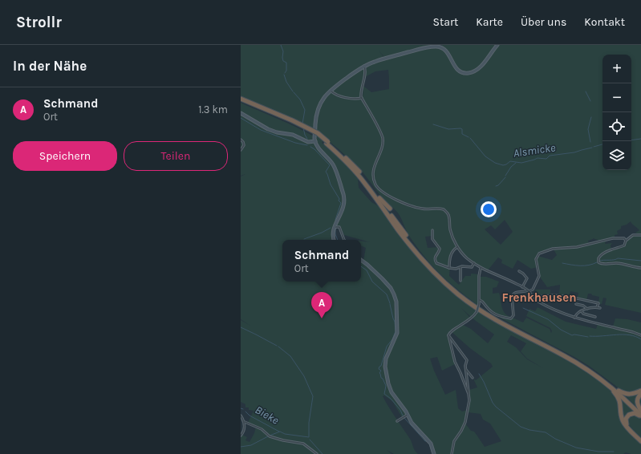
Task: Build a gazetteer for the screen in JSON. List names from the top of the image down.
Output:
{
  "districts": ["Frenkhausen"],
  "water": ["Alsmicke", "Bieke"],
  "page": {
    "header": "Strollr",
    "nav": [
      "Start",
      "Karte",
      "Über uns",
      "Kontakt"
    ],
    "heading": "In der Nähe",
    "map_buttons": ["+", "−"],
    "list": [
      {
        "mark": "A",
        "name": "Schmand",
        "note": "Ort",
        "value": "1.3 km"
      }
    ],
    "buttons": ["Speichern", "Teilen"],
    "popup": ["Schmand", "Ort"],
    "pins": "A"
  }
}
